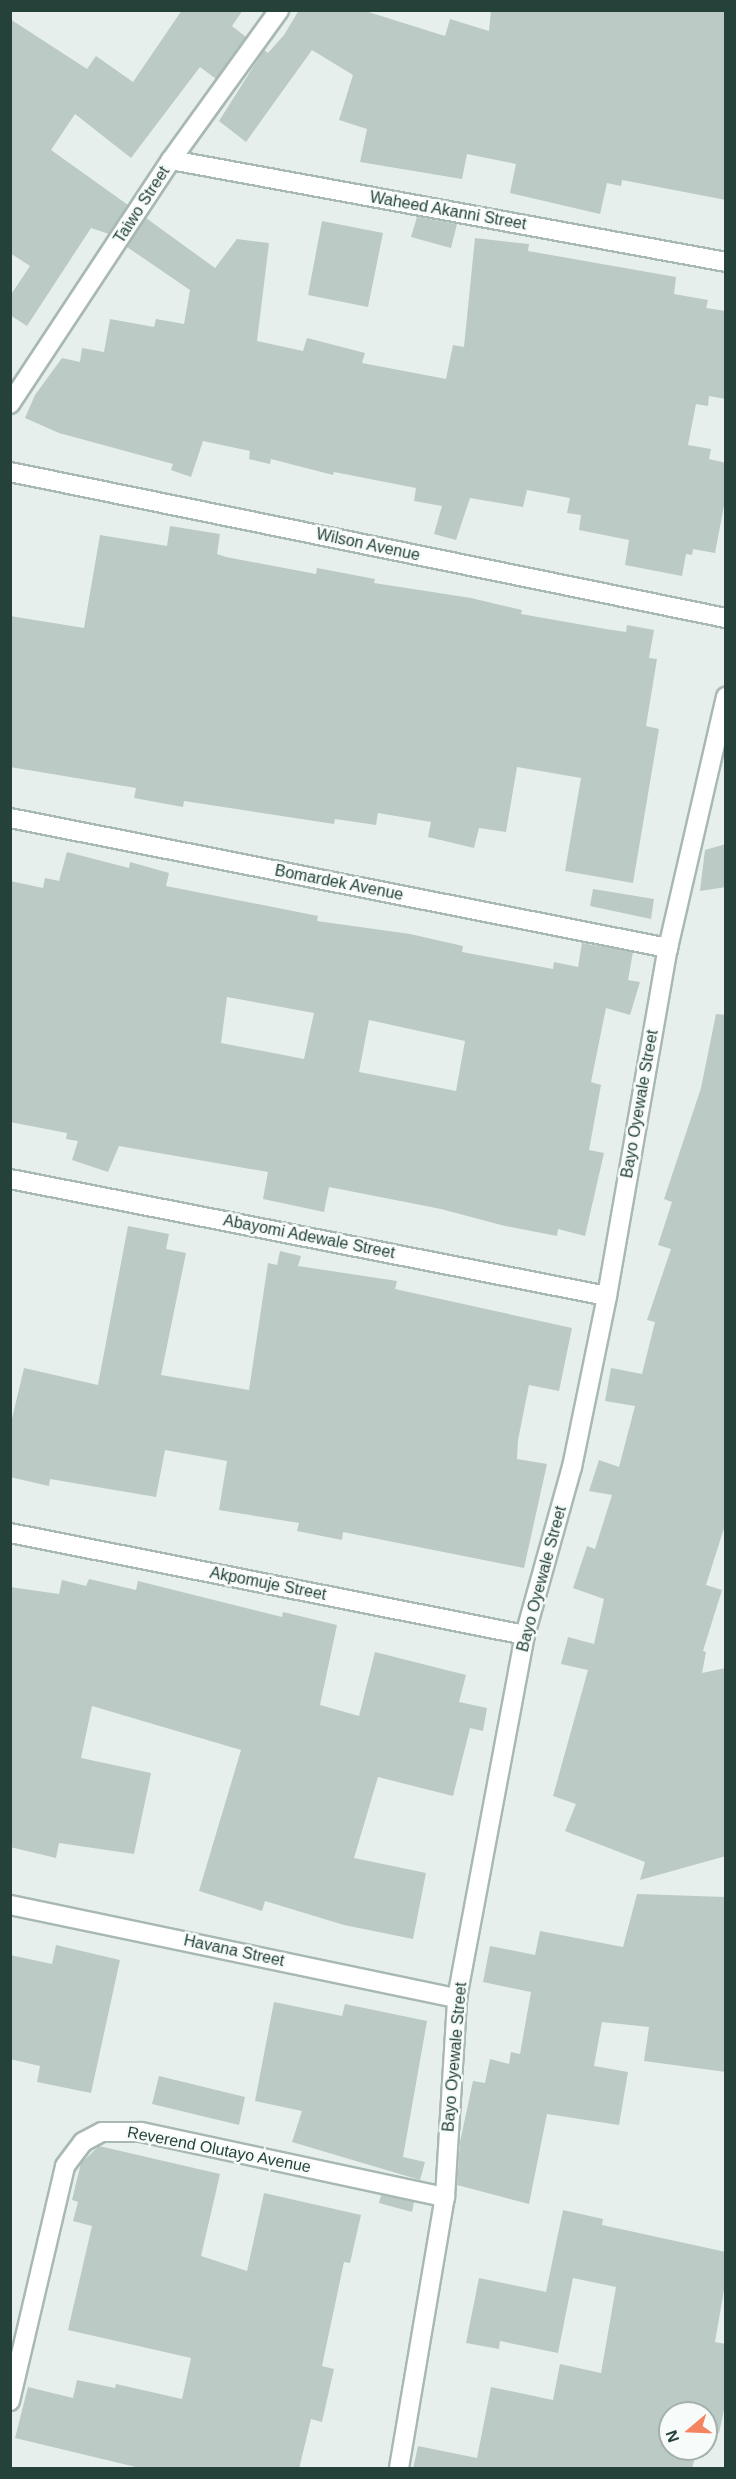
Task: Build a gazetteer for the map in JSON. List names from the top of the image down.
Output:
{
  "streets": {
    "street": [
      "Taiwo Street",
      "Waheed Akanni Street",
      "Wilson Avenue",
      "Bomardek Avenue",
      "Bayo Oyewale Street",
      "Abayomi Adewale Street",
      "Akpomuje Street",
      "Havana Street",
      "Reverend Olutayo Avenue"
    ]
  },
  "crossings": [
    ["Taiwo Street", "Waheed Akanni Street"],
    ["Bomardek Avenue", "Bayo Oyewale Street"],
    ["Bayo Oyewale Street", "Abayomi Adewale Street"],
    ["Bayo Oyewale Street", "Akpomuje Street"],
    ["Bayo Oyewale Street", "Havana Street"],
    ["Bayo Oyewale Street", "Reverend Olutayo Avenue"]
  ],
  "north": "left"
}
